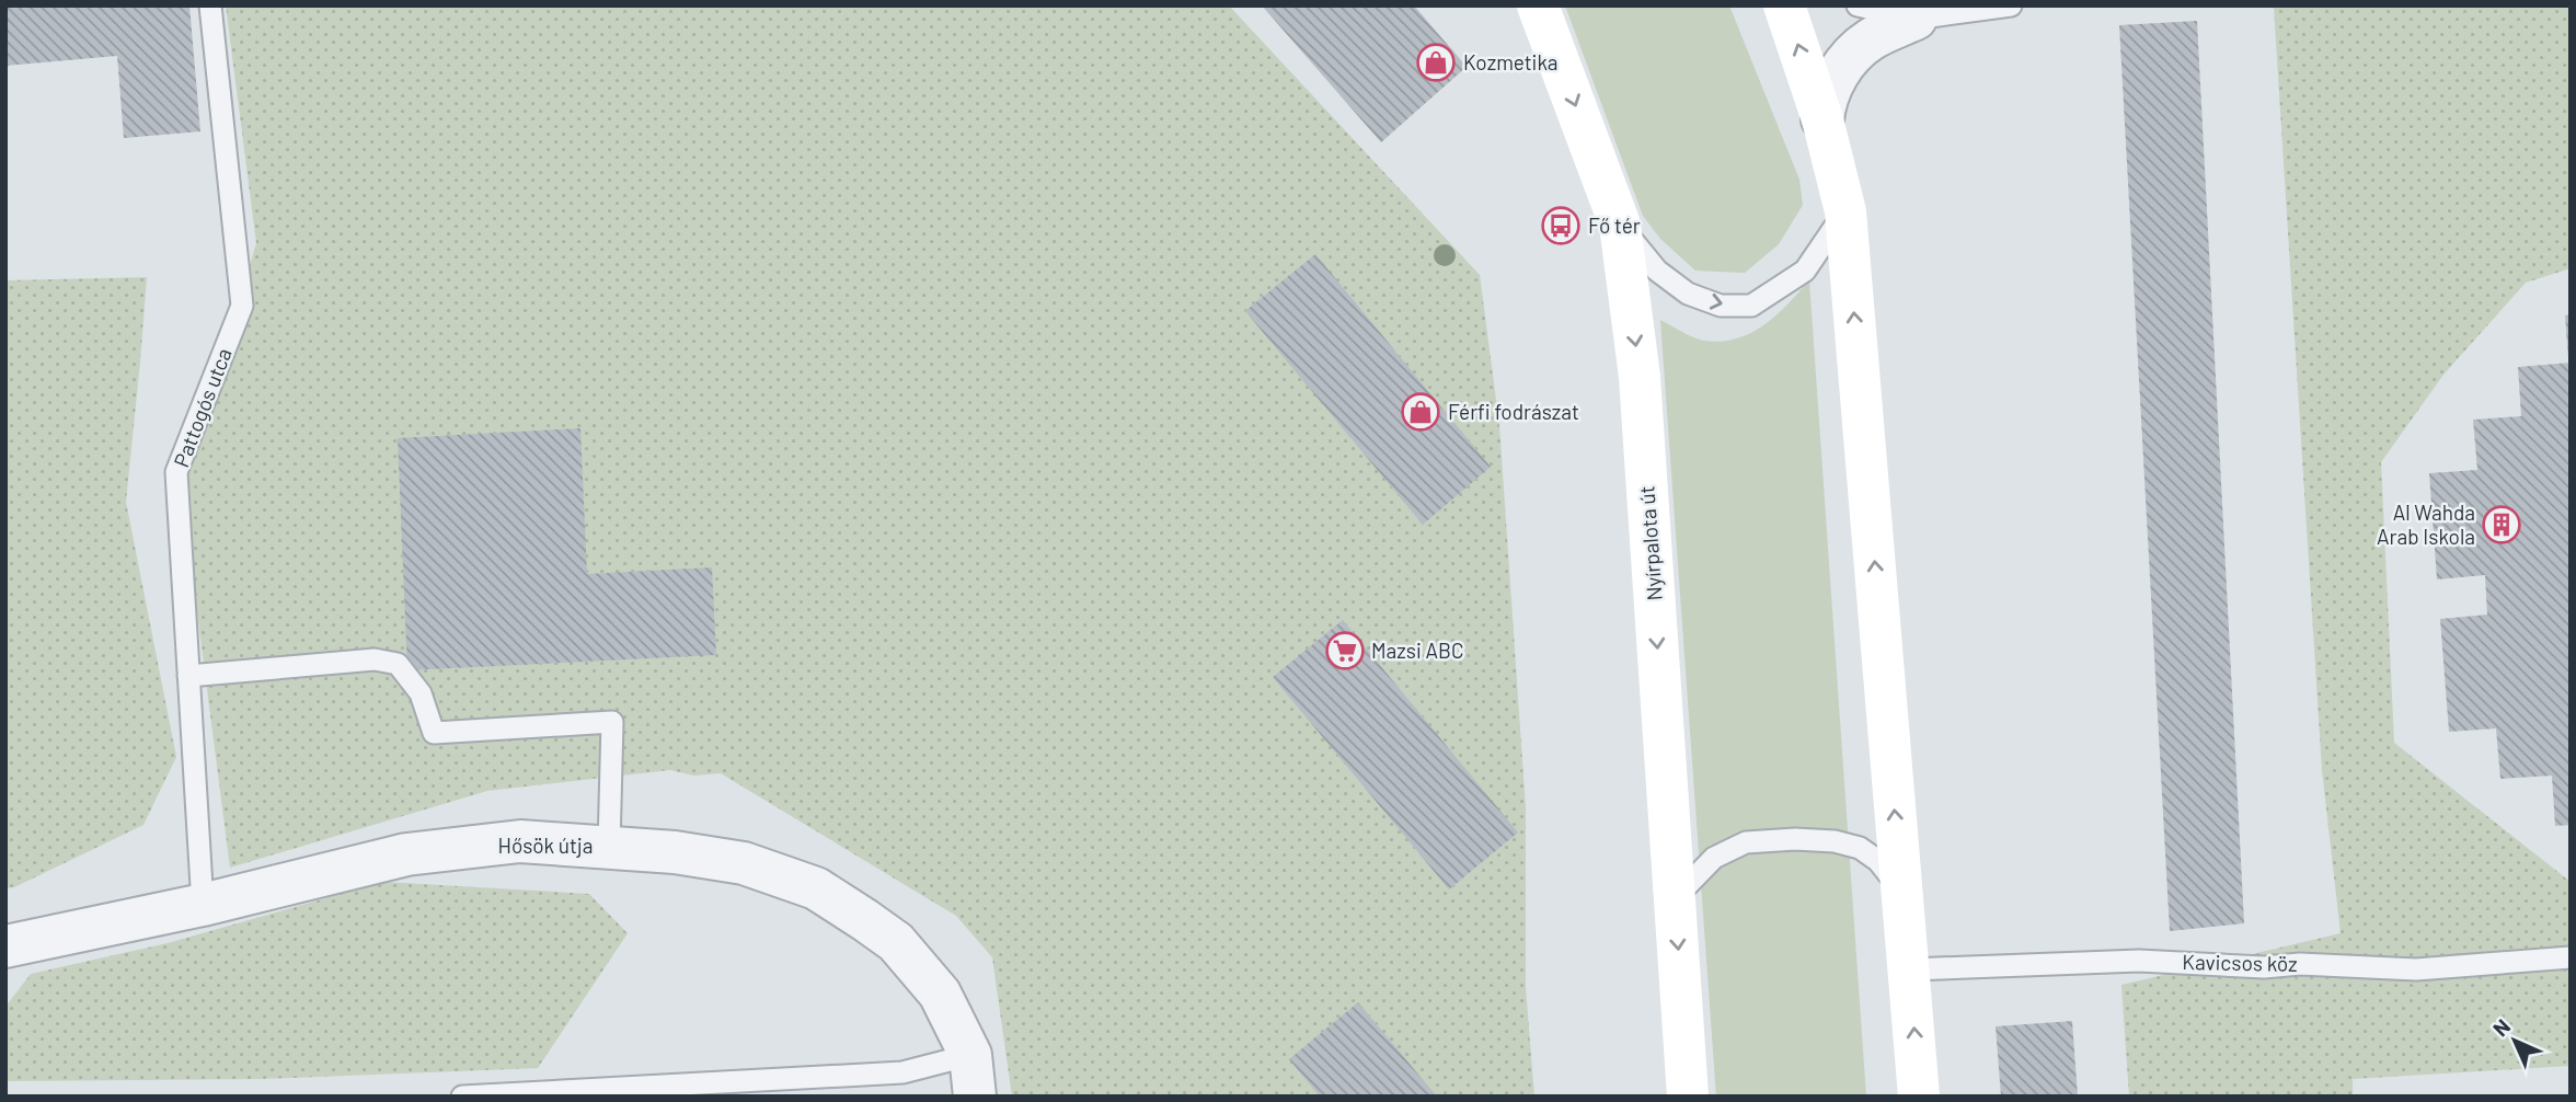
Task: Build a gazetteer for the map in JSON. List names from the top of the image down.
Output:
{
  "streets": {
    "main road": ["Nyírpalota út"],
    "street": ["Hősök útja"],
    "lane": ["Pattogós utca", "Kavicsos köz"]
  },
  "crossings": [
    ["Pattogós utca", "Hősök útja"]
  ],
  "places": {
    "shop": ["Kozmetika", "Férfi fodrászat"],
    "bus stop": ["Fő tér"],
    "building": ["Al Wahda Arab Iskola"],
    "supermarket": ["Mazsi ABC"]
  },
  "north": "top left"
}
